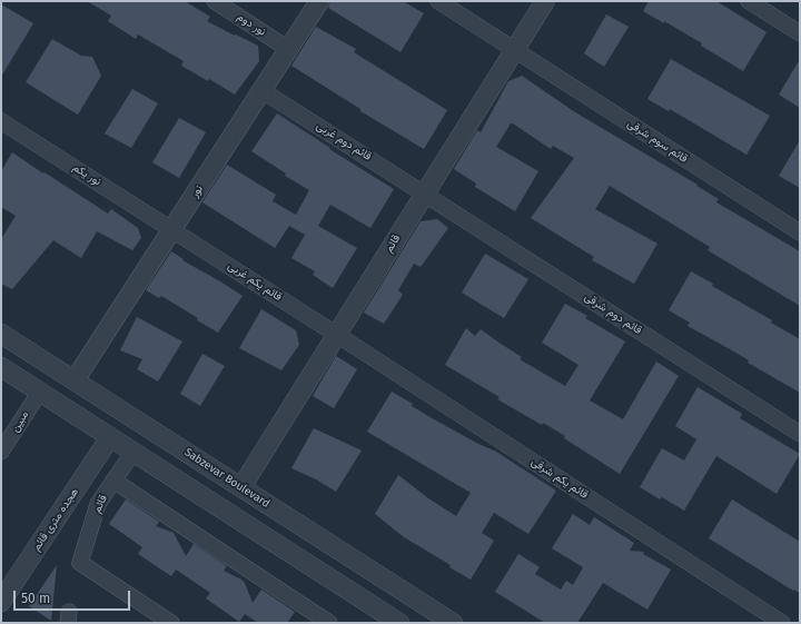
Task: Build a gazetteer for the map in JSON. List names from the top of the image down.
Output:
{
  "streets": {
    "street": [
      "نور دوم",
      "قائم دوم غربی",
      "قائم سوم شرقی",
      "نور یکم",
      "نور",
      "قائم",
      "قائم یکم غربی",
      "قائم دوم شرقی",
      "مبین",
      "Sabzevar Boulevard",
      "قائم یکم شرقی",
      "هجده متری قائم"
    ]
  },
  "crossings": [
    ["نور دوم", "نور"],
    ["قائم دوم غربی", "نور"],
    ["قائم دوم غربی", "قائم"],
    ["قائم دوم غربی", "قائم دوم شرقی"],
    ["قائم سوم شرقی", "قائم"],
    ["نور یکم", "نور"],
    ["نور یکم", "قائم یکم غربی"],
    ["نور", "قائم یکم غربی"],
    ["نور", "Sabzevar Boulevard"],
    ["قائم", "قائم یکم غربی"],
    ["قائم", "قائم دوم شرقی"],
    ["قائم", "Sabzevar Boulevard"],
    ["قائم", "قائم یکم شرقی"],
    ["قائم یکم غربی", "قائم یکم شرقی"]
  ],
  "scale_bar": "50 m"
}
